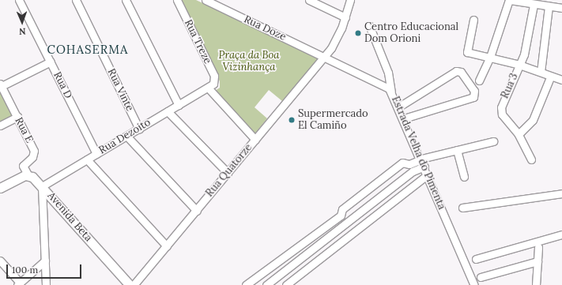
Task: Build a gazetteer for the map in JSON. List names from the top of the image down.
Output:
{
  "streets": {
    "main road": ["Avenida Beta"],
    "street": [
      "Rua Doze",
      "Rua Treze",
      "Rua D",
      "Rua 3",
      "Rua Vinte",
      "Rua E",
      "Rua Dezoito",
      "Estrada Velha do Pimenta",
      "Rua Quatorze"
    ]
  },
  "crossings": [
    ["Rua Doze", "Estrada Velha do Pimenta"],
    ["Rua Doze", "Rua Quatorze"],
    ["Rua Treze", "Rua Dezoito"],
    ["Rua D", "Rua Dezoito"],
    ["Rua Vinte", "Rua Dezoito"],
    ["Rua E", "Avenida Beta"],
    ["Rua Dezoito", "Avenida Beta"],
    ["Estrada Velha do Pimenta", "Rua Quatorze"]
  ],
  "districts": ["COHASERMA"],
  "parks": ["Praça da Boa Vizinhança"],
  "places": ["Centro Educacional Dom Orioni", "Supermercado El Camiño"],
  "scale_bar": "100 m",
  "north": "bottom"
}
